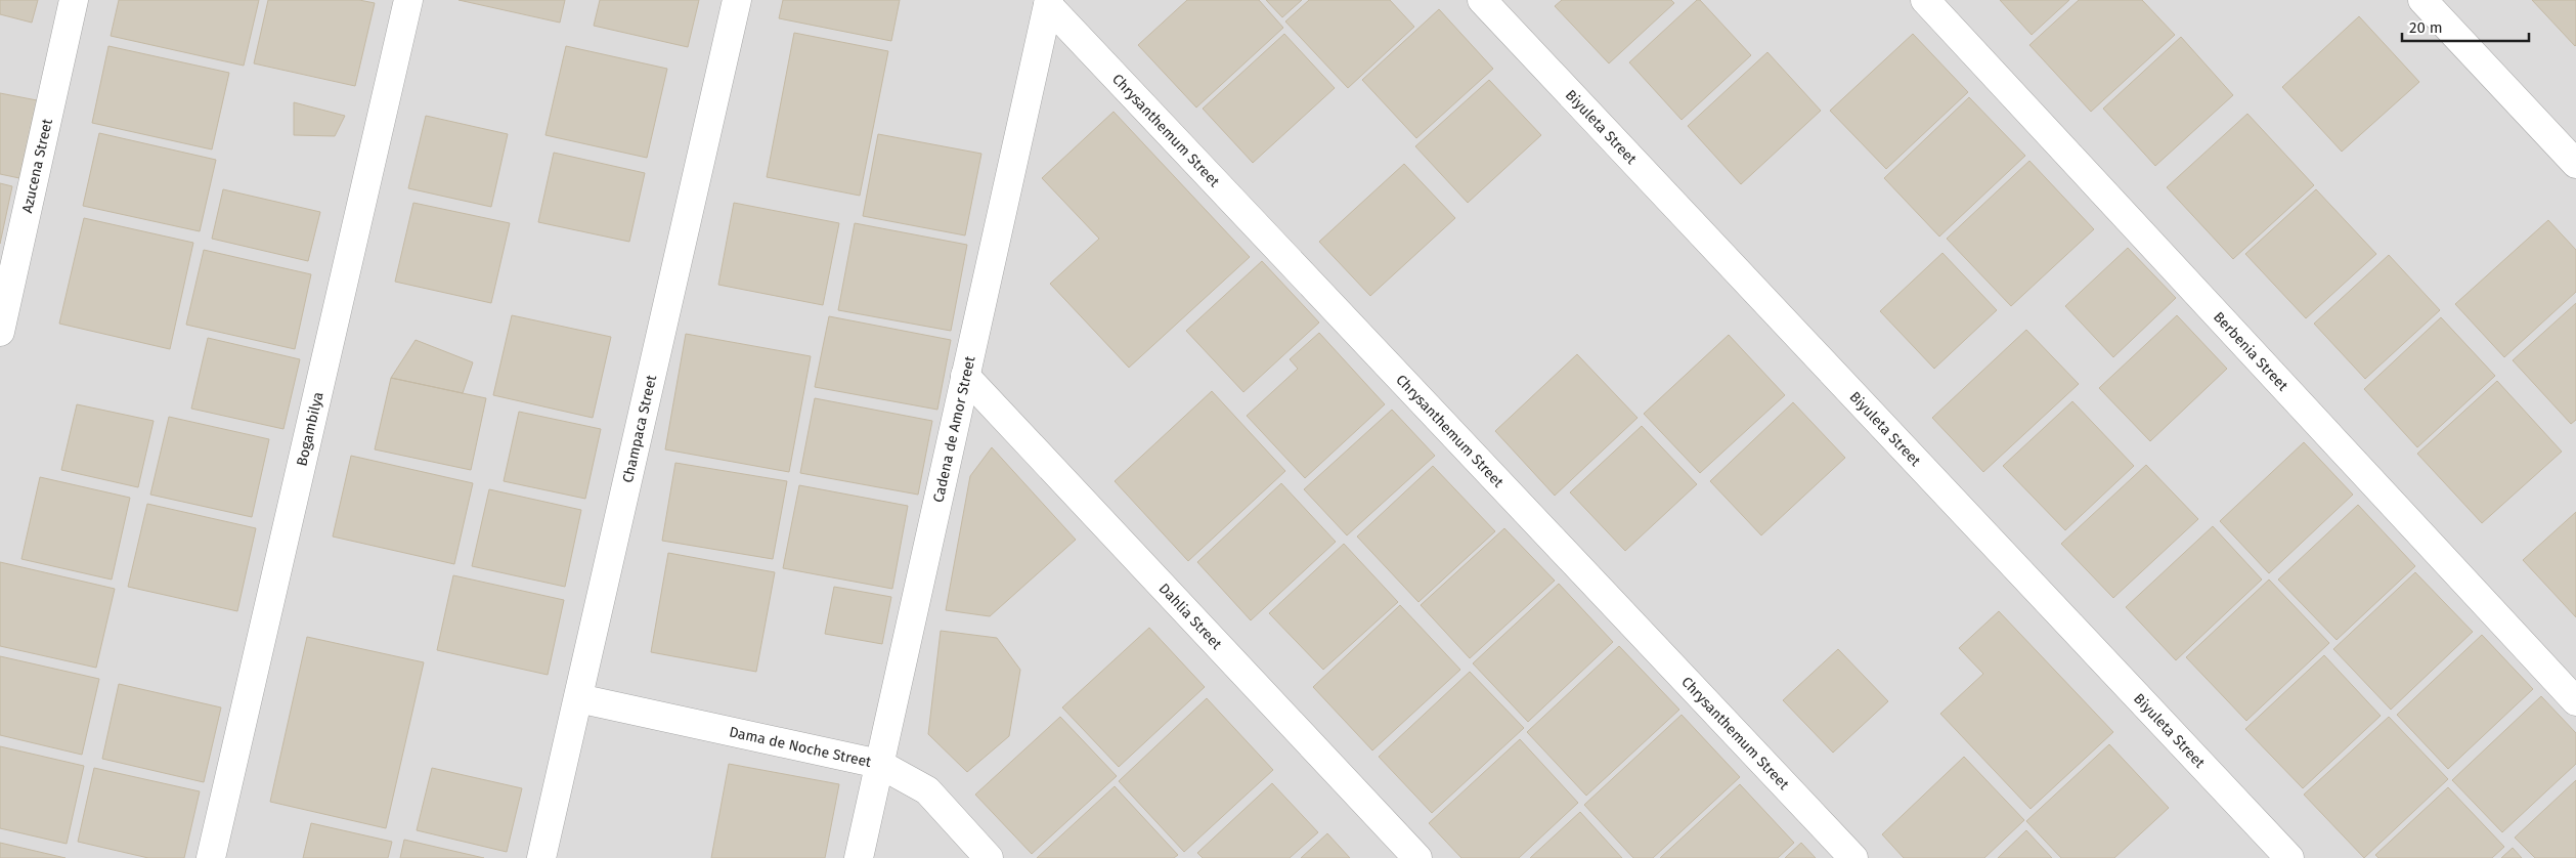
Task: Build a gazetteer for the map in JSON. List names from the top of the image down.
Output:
{
  "streets": {
    "street": [
      "Biyuleta Street",
      "Chrysanthemum Street",
      "Azucena Street",
      "Berbenia Street",
      "Bogambilya",
      "Champaca Street",
      "Cadena de Amor Street",
      "Dahlia Street",
      "Dama de Noche Street"
    ]
  },
  "crossings": [
    ["Chrysanthemum Street", "Cadena de Amor Street"],
    ["Champaca Street", "Dama de Noche Street"],
    ["Cadena de Amor Street", "Dahlia Street"],
    ["Cadena de Amor Street", "Dama de Noche Street"]
  ],
  "scale_bar": "20 m"
}
